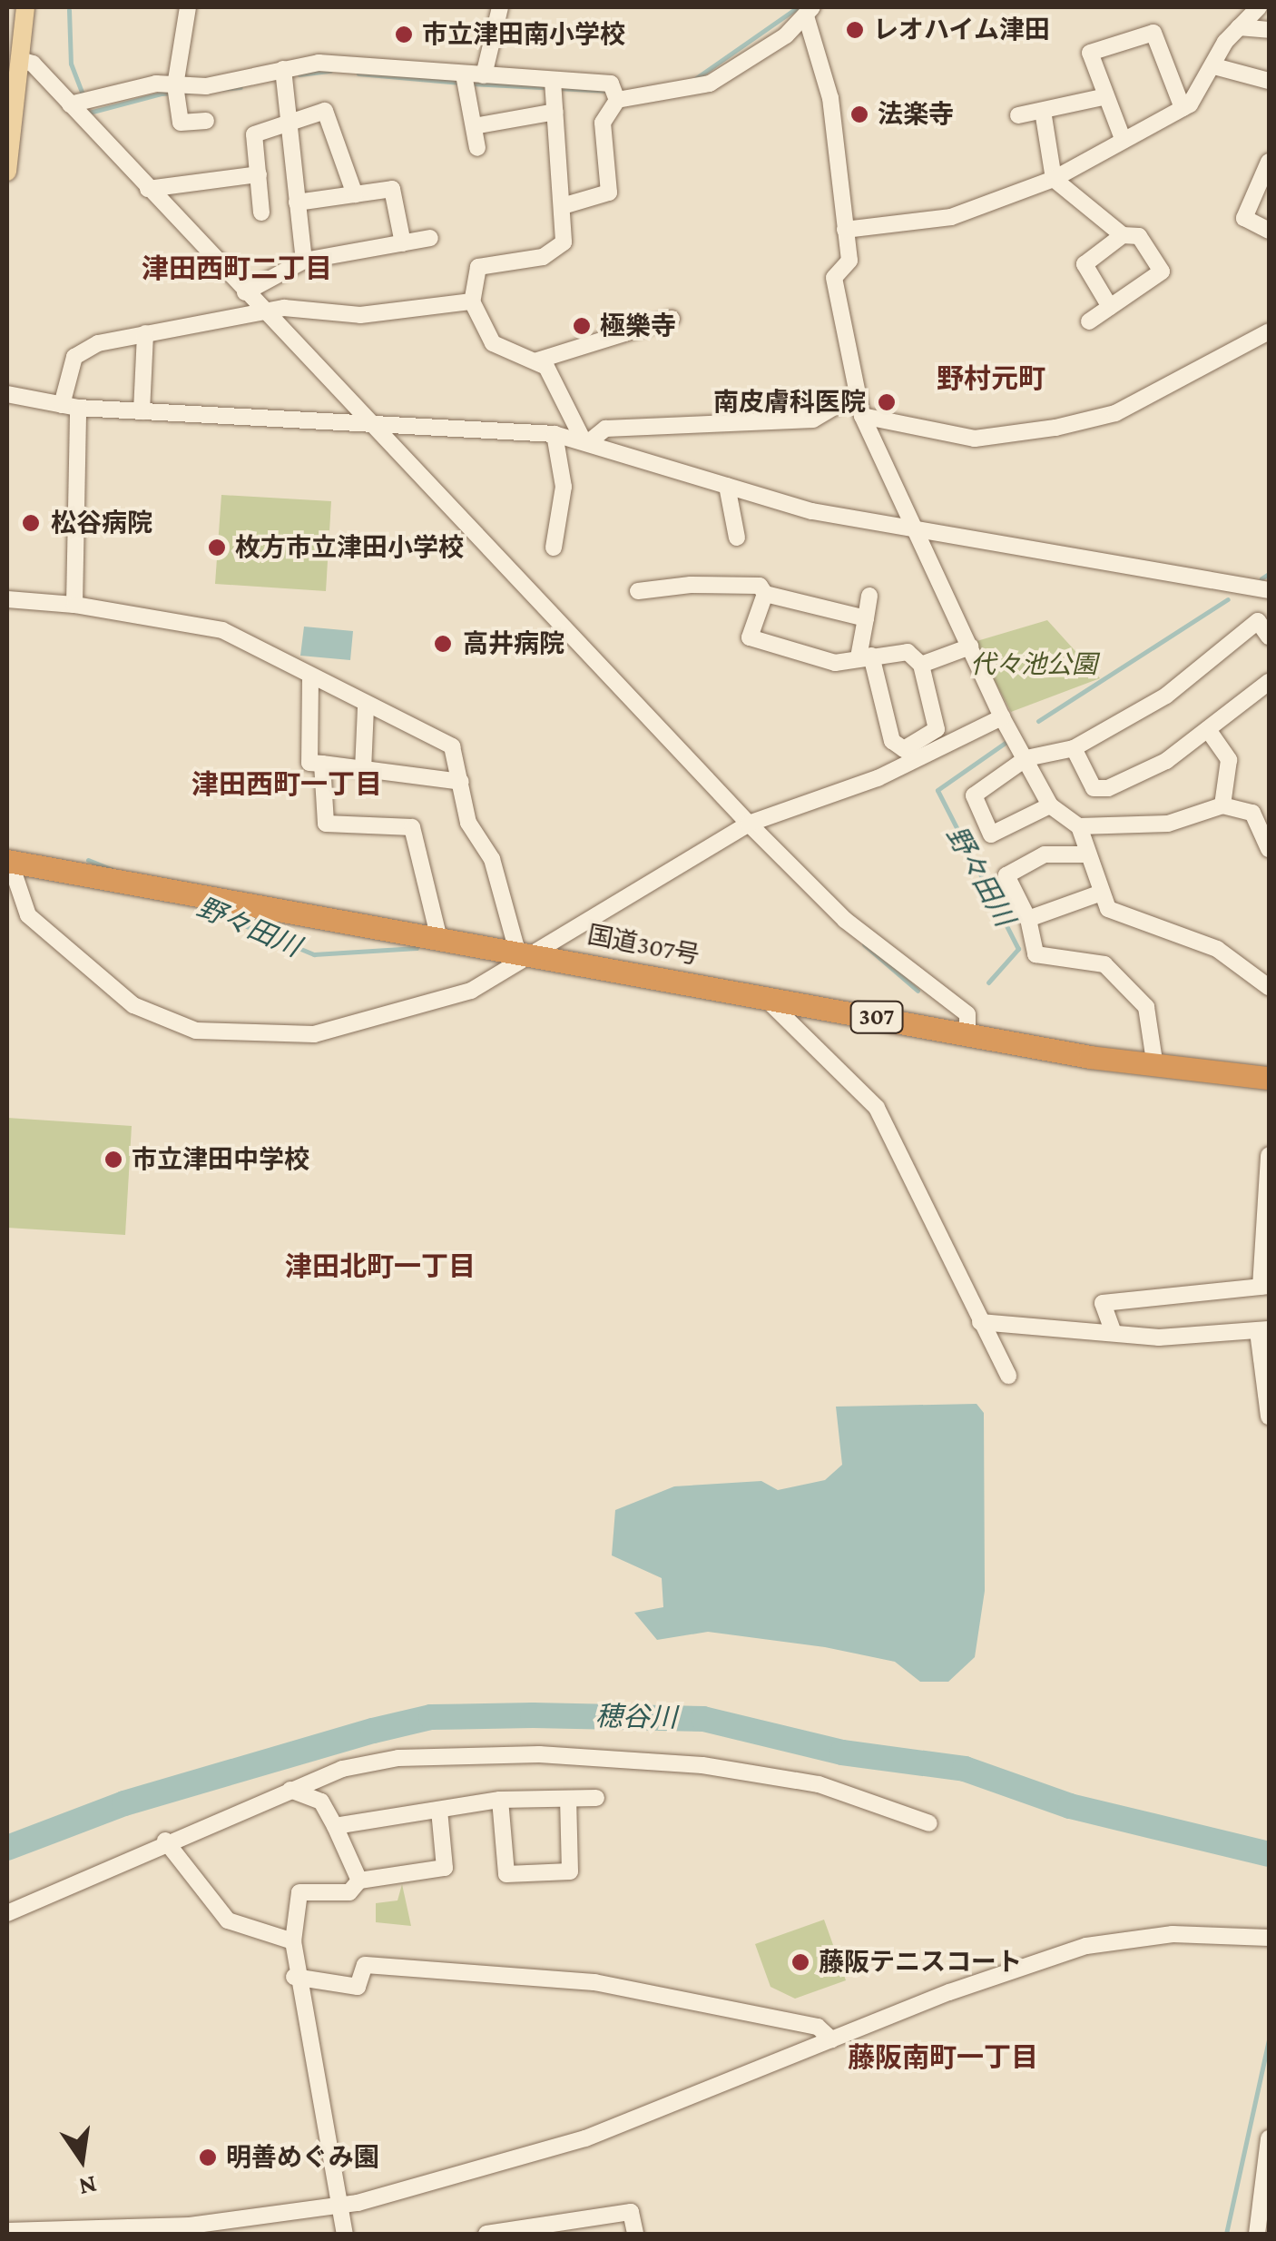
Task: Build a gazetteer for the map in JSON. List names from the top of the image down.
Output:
{
  "streets": {
    "highway": ["国道307号", "307"]
  },
  "districts": [
    "津田西町二丁目",
    "野村元町",
    "津田西町一丁目",
    "津田北町一丁目",
    "藤阪南町一丁目"
  ],
  "water": ["野々田川", "穂谷川"],
  "parks": ["代々池公園"],
  "places": [
    "レオハイム津田",
    "市立津田南小学校",
    "法楽寺",
    "極樂寺",
    "南皮膚科医院",
    "松谷病院",
    "枚方市立津田小学校",
    "高井病院",
    "市立津田中学校",
    "藤阪テニスコート",
    "明善めぐみ園"
  ],
  "north": "bottom"
}
